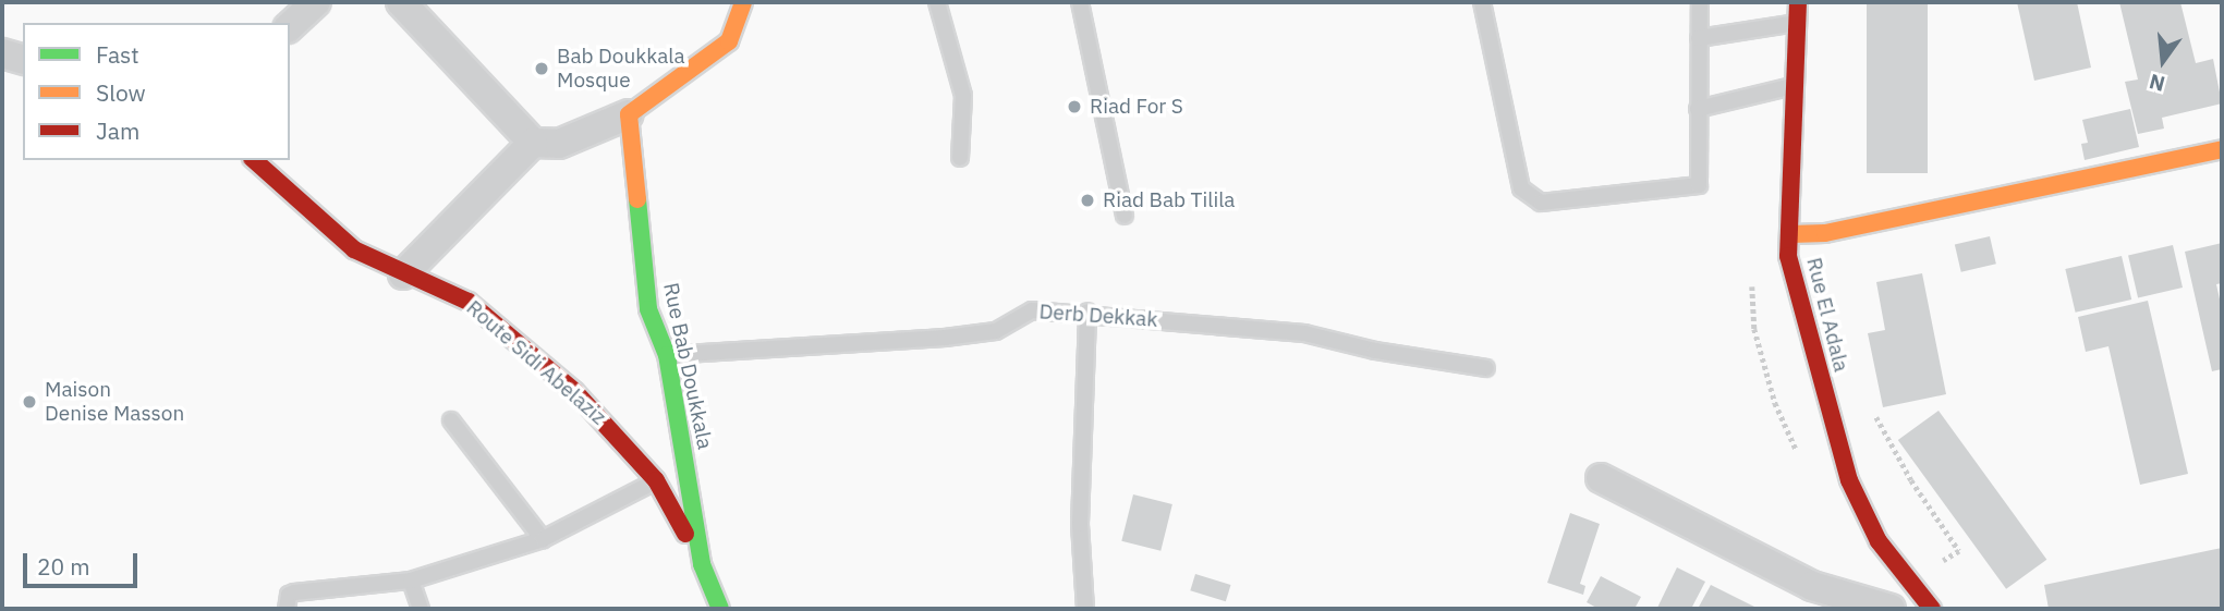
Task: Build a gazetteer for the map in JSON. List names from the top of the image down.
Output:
{
  "streets": {
    "street": ["Rue El Adala", "Route Sidi Abelaziz", "Rue Bab Doukkala"],
    "lane": ["Derb Dekkak"]
  },
  "crossings": [
    ["Derb Dekkak", "Rue Bab Doukkala"],
    ["Route Sidi Abelaziz", "Rue Bab Doukkala"]
  ],
  "places": [
    "Bab Doukkala Mosque",
    "Riad For S",
    "Riad Bab Tilila",
    "Maison Denise Masson"
  ],
  "legend": ["Fast", "Slow", "Jam"],
  "scale_bar": "20 m",
  "north": "bottom"
}
